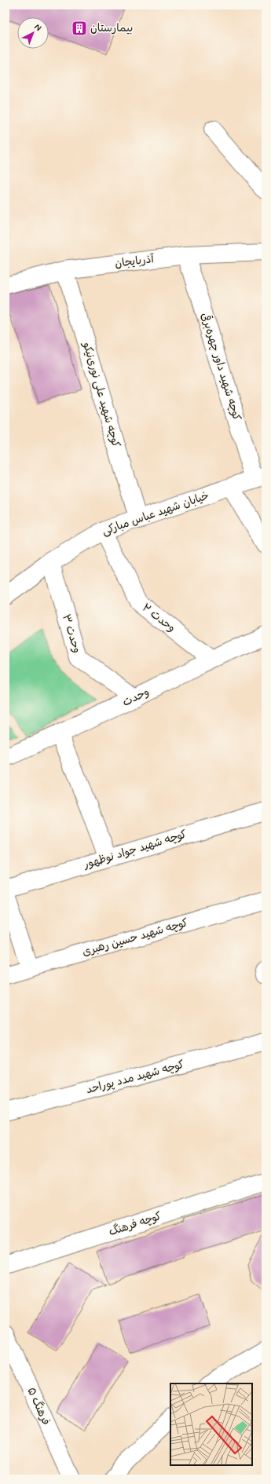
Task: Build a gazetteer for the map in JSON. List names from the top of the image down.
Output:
{
  "streets": {
    "street": [
      "آذربایجان",
      "کوچه شهید داور چهره‌برقی",
      "کوچه شهید علی نوری‌نیکو",
      "خیابان شهید عباس مبارکی",
      "وحدت ۲",
      "وحدت ۳",
      "وحدت",
      "کوچه شهید جواد نوظهور",
      "کوچه شهید حسین رهبری",
      "کوچه شهید مدد پوراحد",
      "کوچه فرهنگ",
      "فرهنگ ۵"
    ]
  },
  "crossings": [
    ["آذربایجان", "کوچه شهید داور چهره‌برقی"],
    ["آذربایجان", "کوچه شهید علی نوری‌نیکو"],
    ["کوچه شهید داور چهره‌برقی", "خیابان شهید عباس مبارکی"],
    ["کوچه شهید علی نوری‌نیکو", "خیابان شهید عباس مبارکی"],
    ["خیابان شهید عباس مبارکی", "وحدت ۲"],
    ["خیابان شهید عباس مبارکی", "وحدت ۳"],
    ["وحدت ۲", "وحدت"],
    ["وحدت ۳", "وحدت"]
  ],
  "places": {
    "building": ["بیمارستان"]
  },
  "north": "top right"
}
